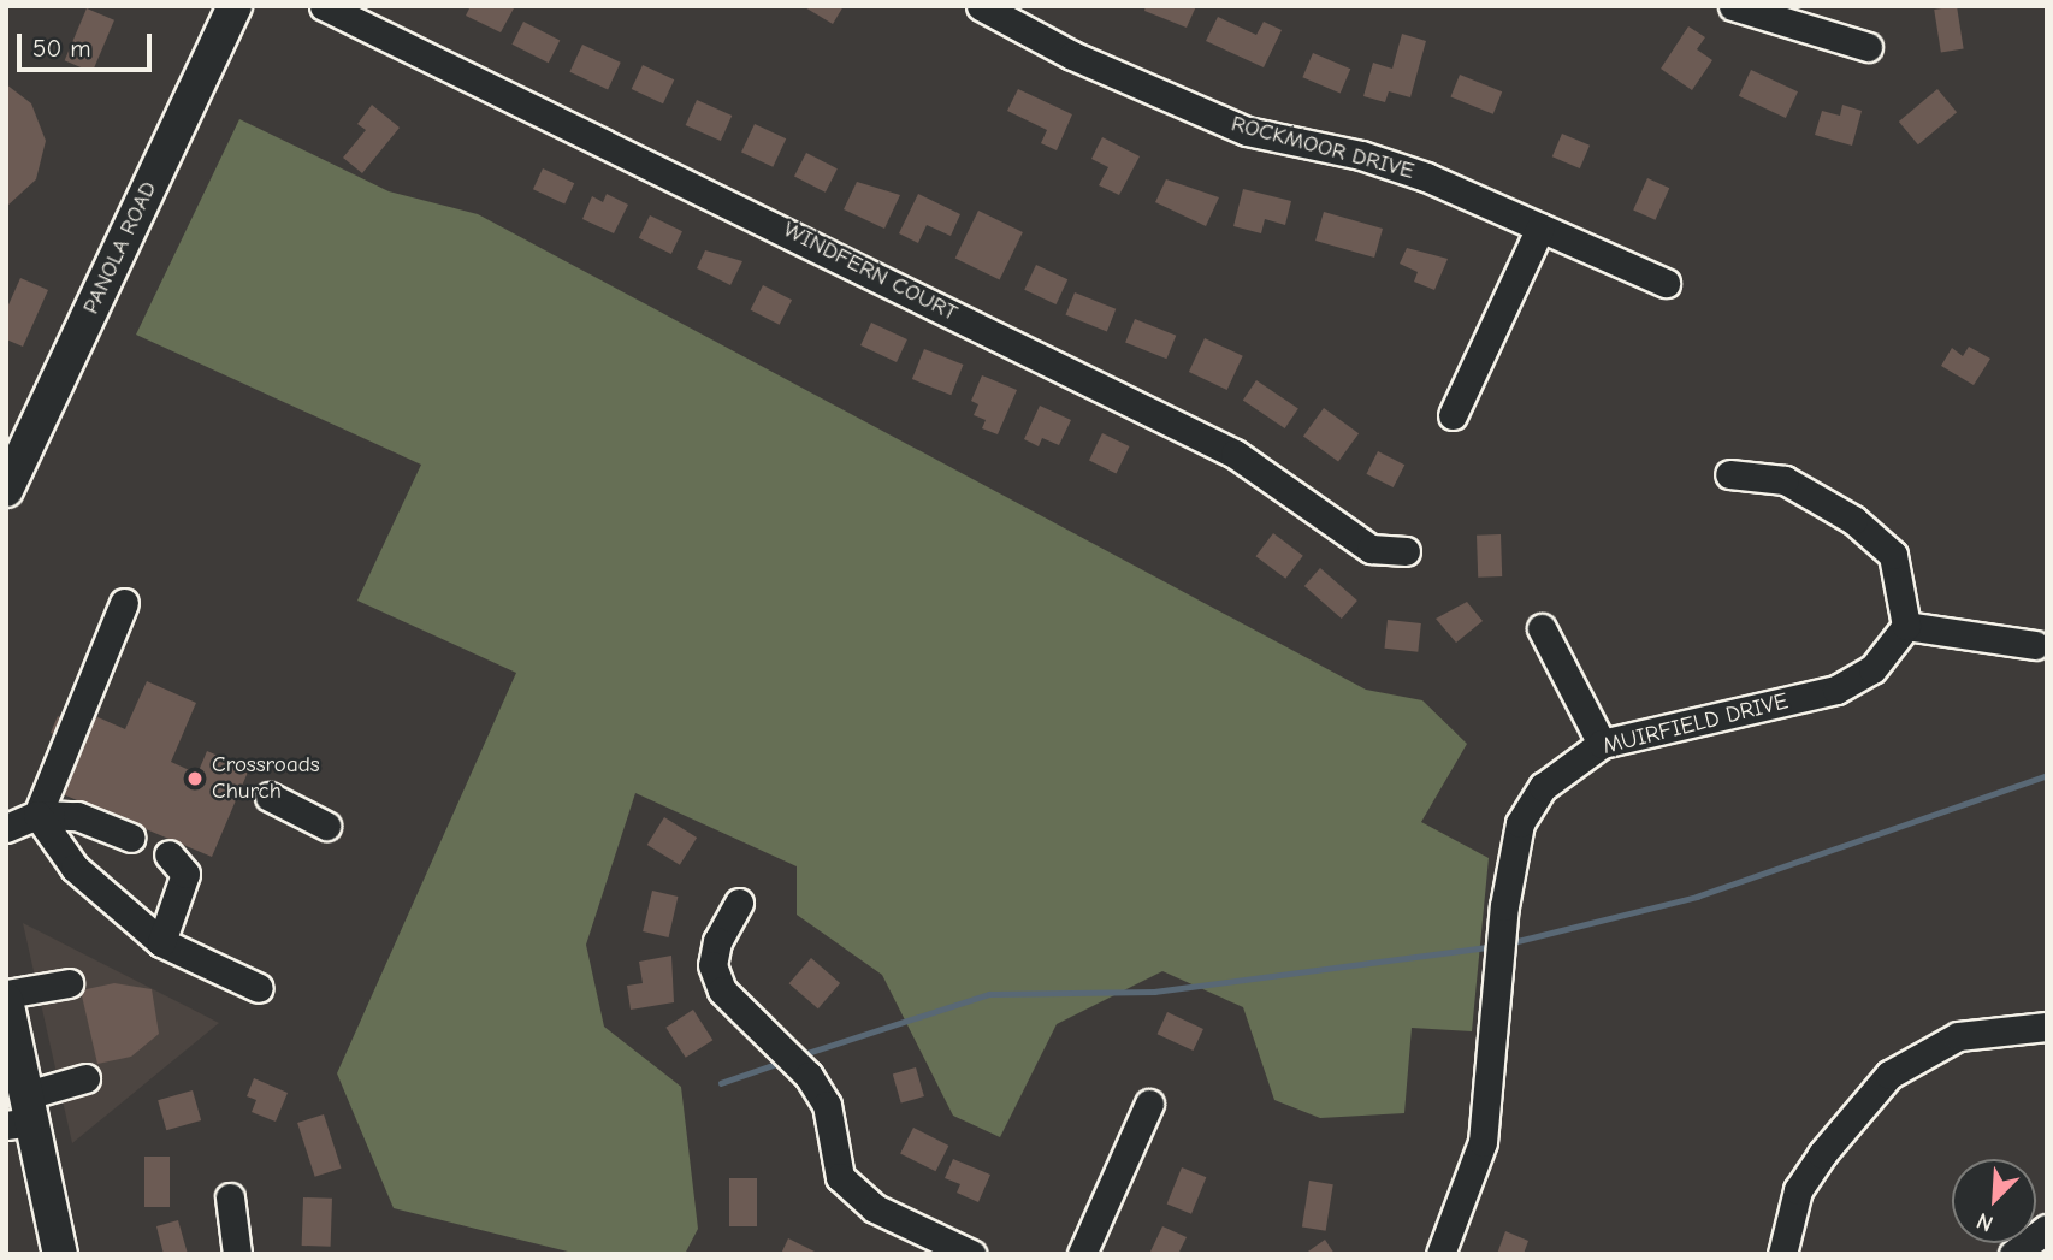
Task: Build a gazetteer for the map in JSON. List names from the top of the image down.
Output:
{
  "streets": {
    "main road": ["PANOLA ROAD"],
    "street": ["ROCKMOOR DRIVE", "WINDFERN COURT", "MUIRFIELD DRIVE"]
  },
  "places": ["Crossroads Church"],
  "scale_bar": "50 m",
  "north": "bottom left"
}
